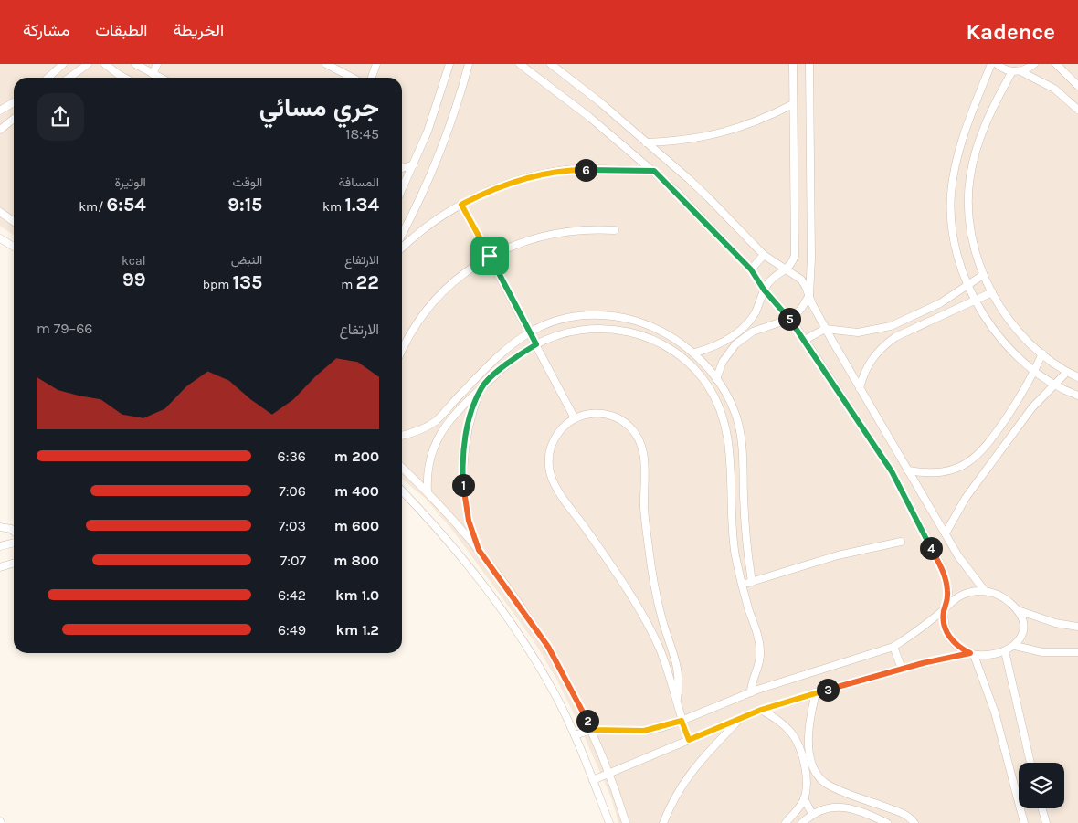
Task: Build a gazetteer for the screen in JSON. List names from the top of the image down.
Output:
{
  "page": {
    "header": "Kadence",
    "nav": ["الخريطة", "الطبقات", "مشاركة"],
    "heading": ["جري مسائي", "18:45"],
    "stats": [
      ["المسافة", "1.34 km"],
      ["الوقت", "9:15"],
      ["الوتيرة", "6:54 /km"],
      ["الارتفاع", "22 m"],
      ["النبض", "135 bpm"],
      ["kcal", "99"]
    ],
    "pins": [
      "6",
      "5",
      "1",
      "4",
      "3",
      "2"
    ],
    "chart": ["الارتفاع", "66–79 m"],
    "list": [
      {
        "name": "200 m",
        "note": "6:36"
      },
      {
        "name": "400 m",
        "note": "7:06"
      },
      {
        "name": "600 m",
        "note": "7:03"
      },
      {
        "name": "800 m",
        "note": "7:07"
      },
      {
        "name": "1.0 km",
        "note": "6:42"
      },
      {
        "name": "1.2 km",
        "note": "6:49"
      }
    ]
  }
}
